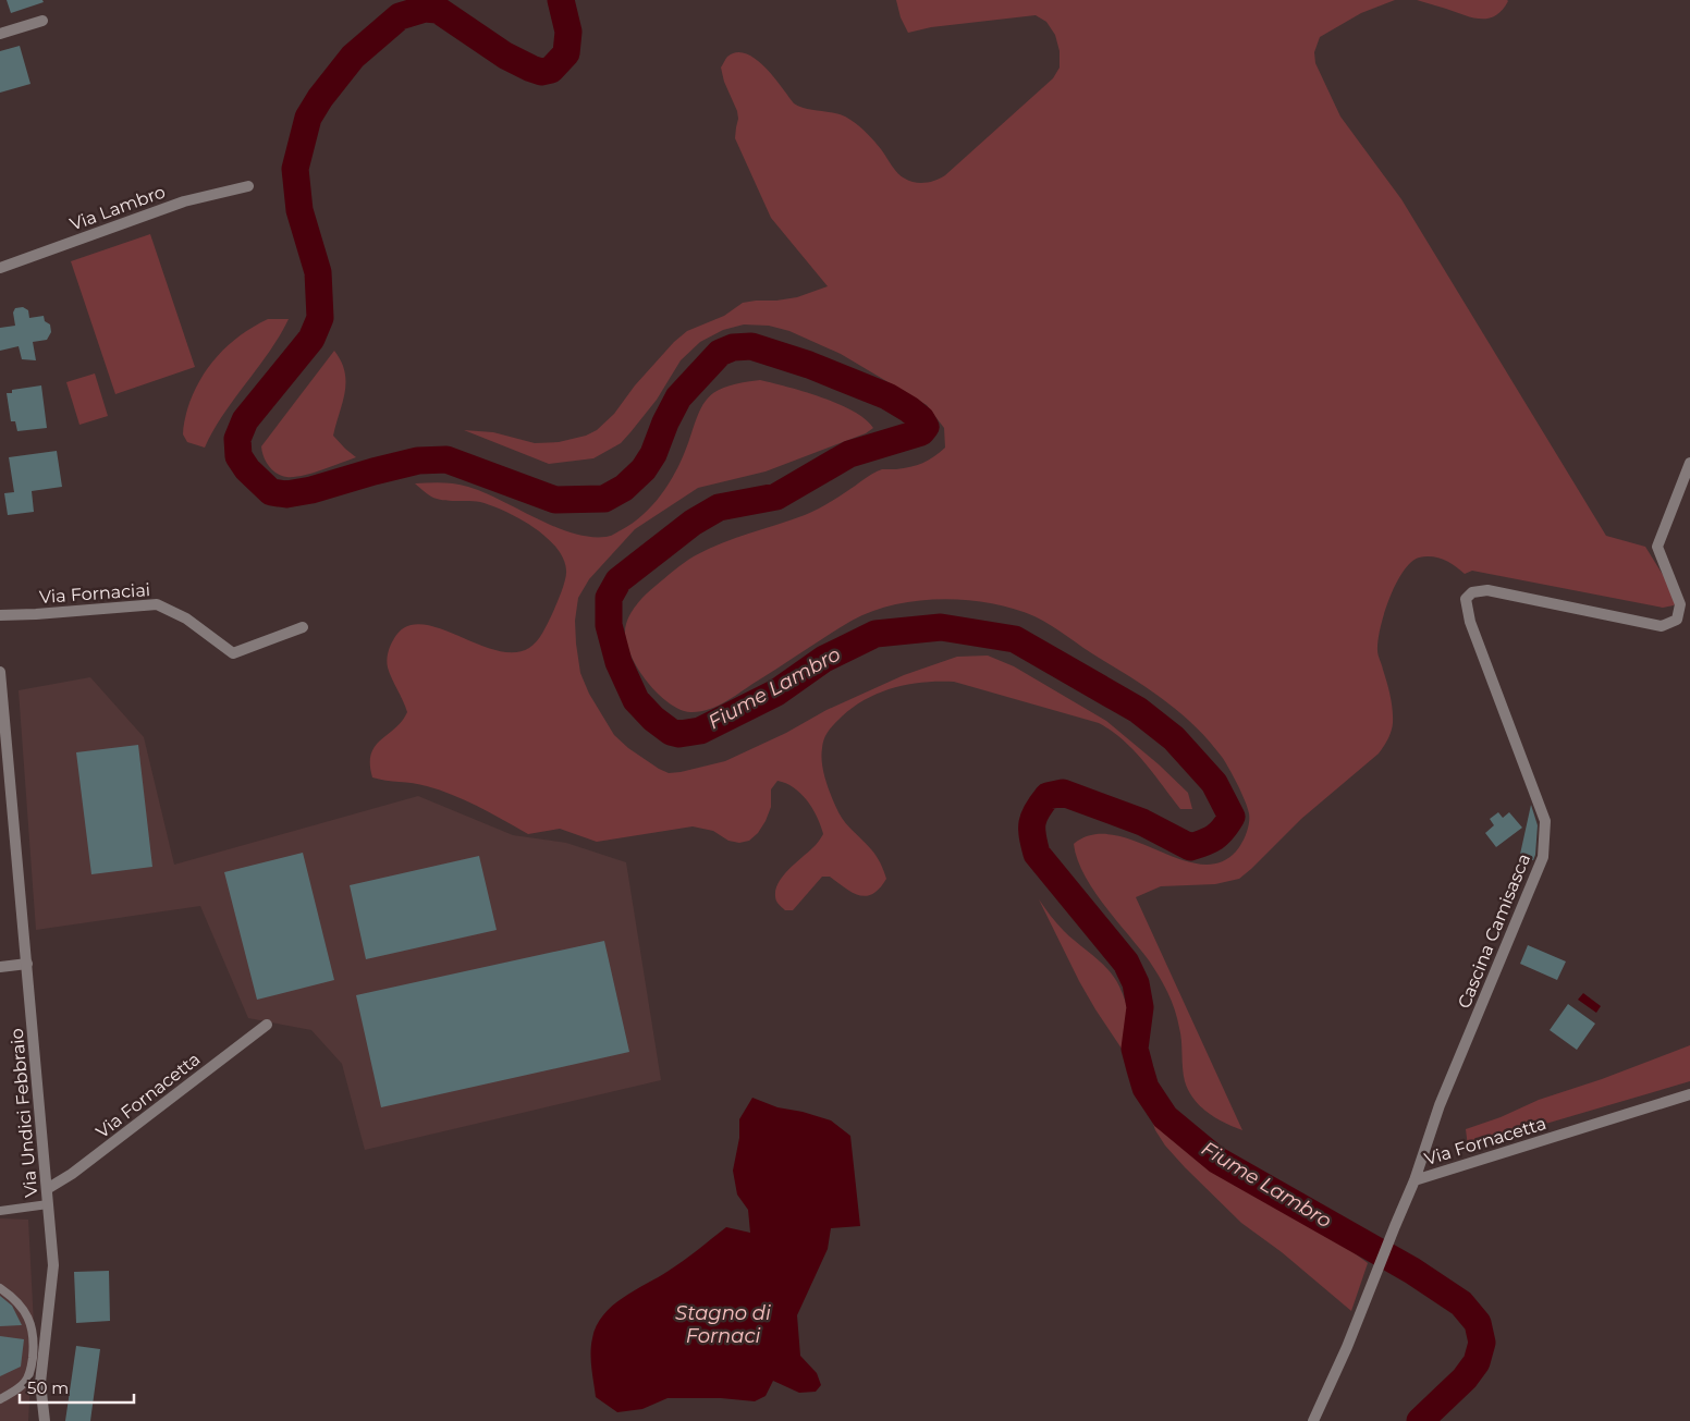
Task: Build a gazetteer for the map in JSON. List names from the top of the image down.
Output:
{
  "streets": {
    "street": [
      "Via Lambro",
      "Via Fornaciai",
      "Cascina Camisasca",
      "Via Fornacetta",
      "Via Undici Febbraio"
    ]
  },
  "crossings": [
    ["Cascina Camisasca", "Via Fornacetta"],
    ["Via Fornacetta", "Via Undici Febbraio"]
  ],
  "water": ["Fiume Lambro", "Stagno di Fornaci"],
  "scale_bar": "50 m"
}
